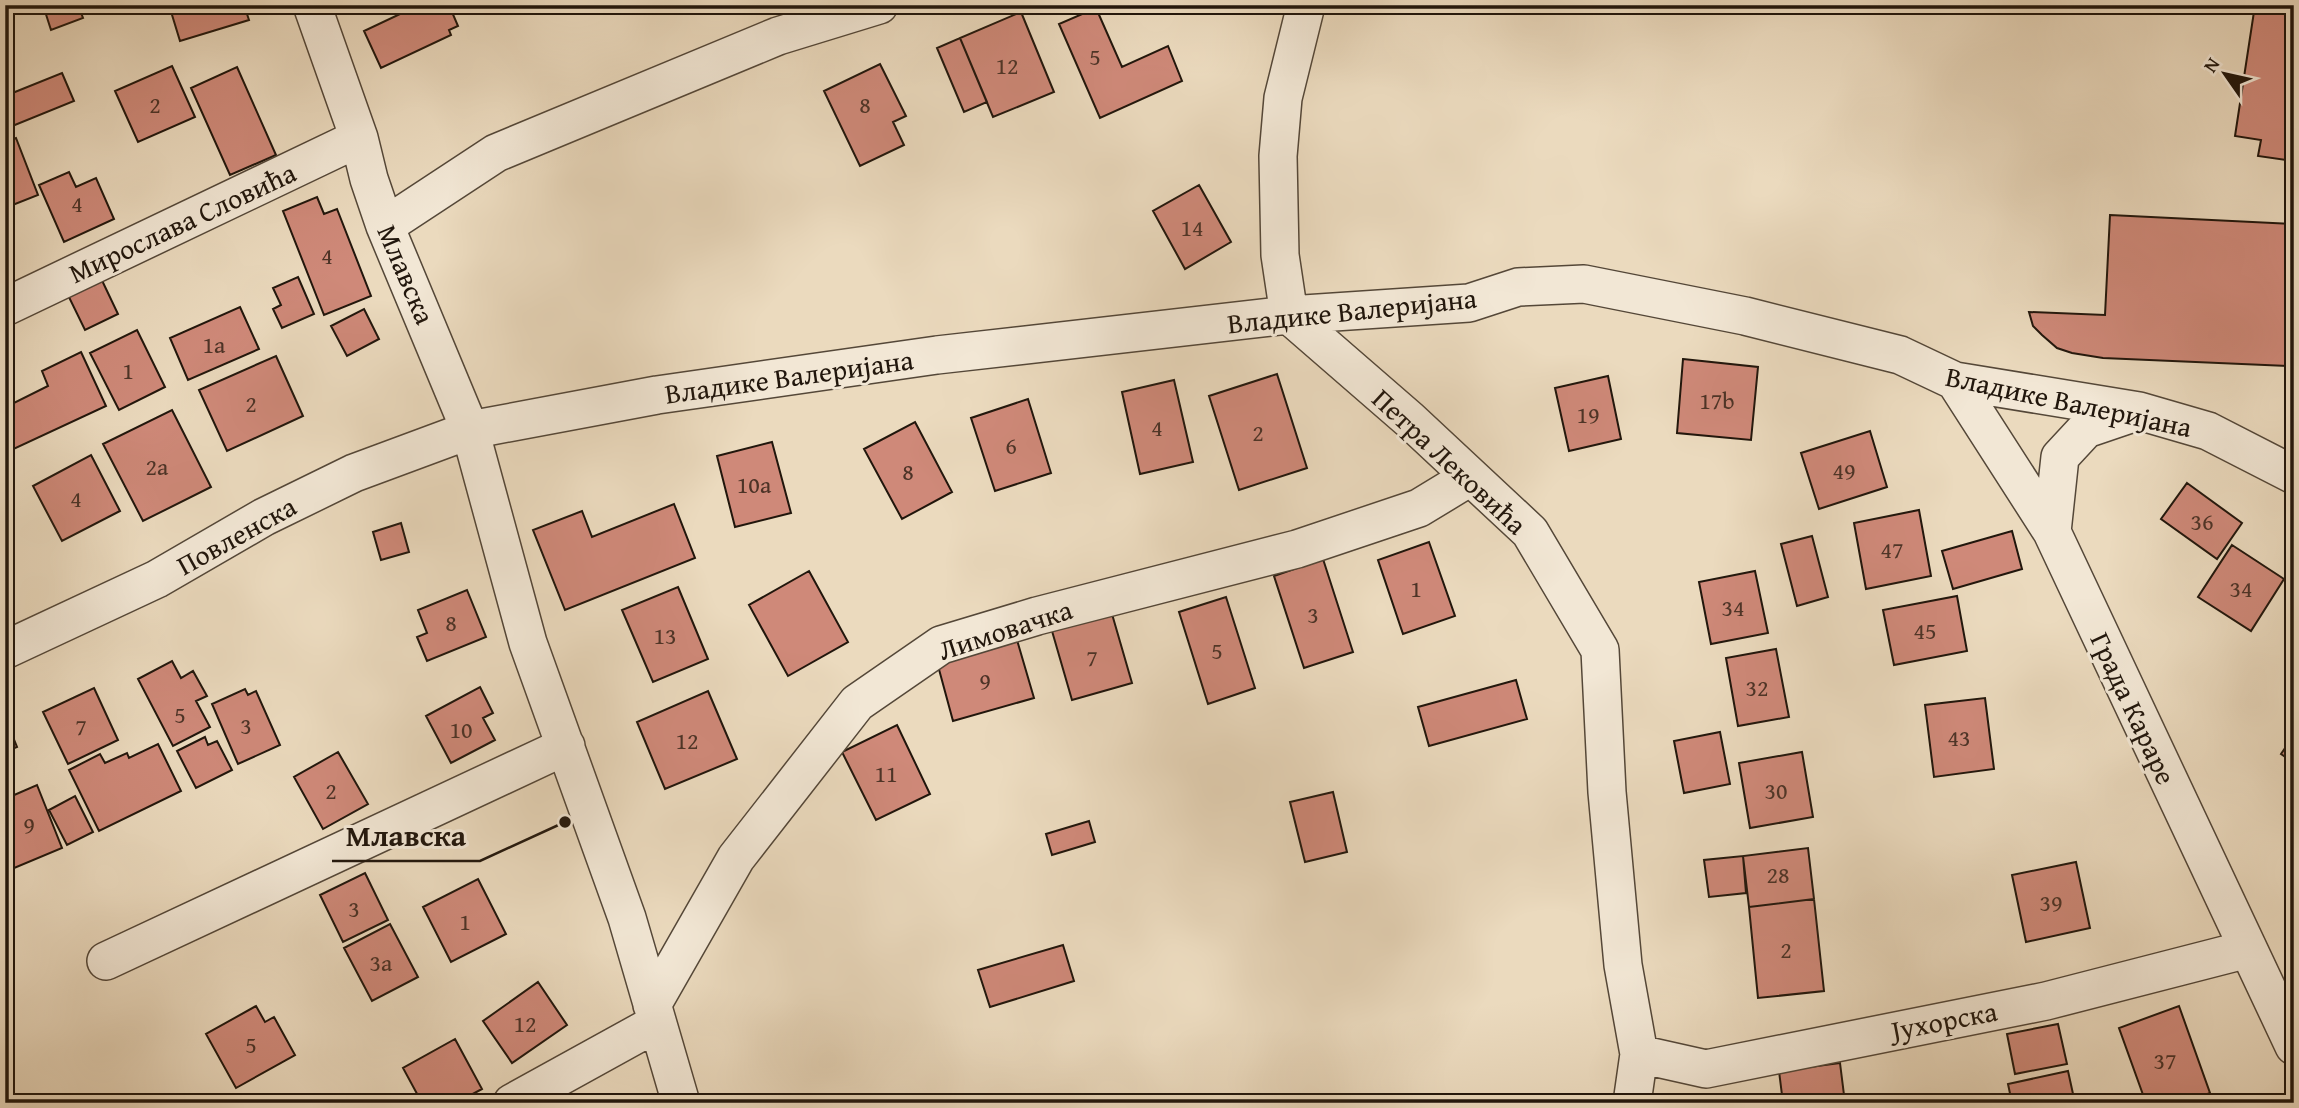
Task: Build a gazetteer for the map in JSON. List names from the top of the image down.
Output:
{
  "streets": {
    "street": [
      "Мирослава Словића",
      "Млавска",
      "Владике Валеријана",
      "Петра Лековића",
      "Повленска",
      "Лимовачка",
      "Града Караре",
      "Јухорска"
    ]
  },
  "crossings": [
    ["Мирослава Словића", "Млавска"],
    ["Млавска", "Владике Валеријана"],
    ["Млавска", "Повленска"],
    ["Млавска", "Лимовачка"],
    ["Владике Валеријана", "Петра Лековића"],
    ["Владике Валеријана", "Повленска"],
    ["Владике Валеријана", "Града Караре"],
    ["Петра Лековића", "Лимовачка"],
    ["Петра Лековића", "Јухорска"],
    ["Града Караре", "Јухорска"]
  ],
  "places": ["Млавска"],
  "house_numbers": [
    "5",
    "12",
    "2",
    "8",
    "4",
    "14",
    "4",
    "1a",
    "1",
    "17b",
    "2",
    "19",
    "4",
    "2",
    "6",
    "2a",
    "49",
    "8",
    "10a",
    "4",
    "36",
    "47",
    "1",
    "34",
    "34",
    "3",
    "8",
    "45",
    "13",
    "5",
    "7",
    "9",
    "32",
    "5",
    "3",
    "7",
    "10",
    "43",
    "12",
    "11",
    "2",
    "30",
    "9",
    "28",
    "39",
    "3",
    "1",
    "2",
    "3a",
    "12",
    "5",
    "37"
  ],
  "north": "top left"
}
